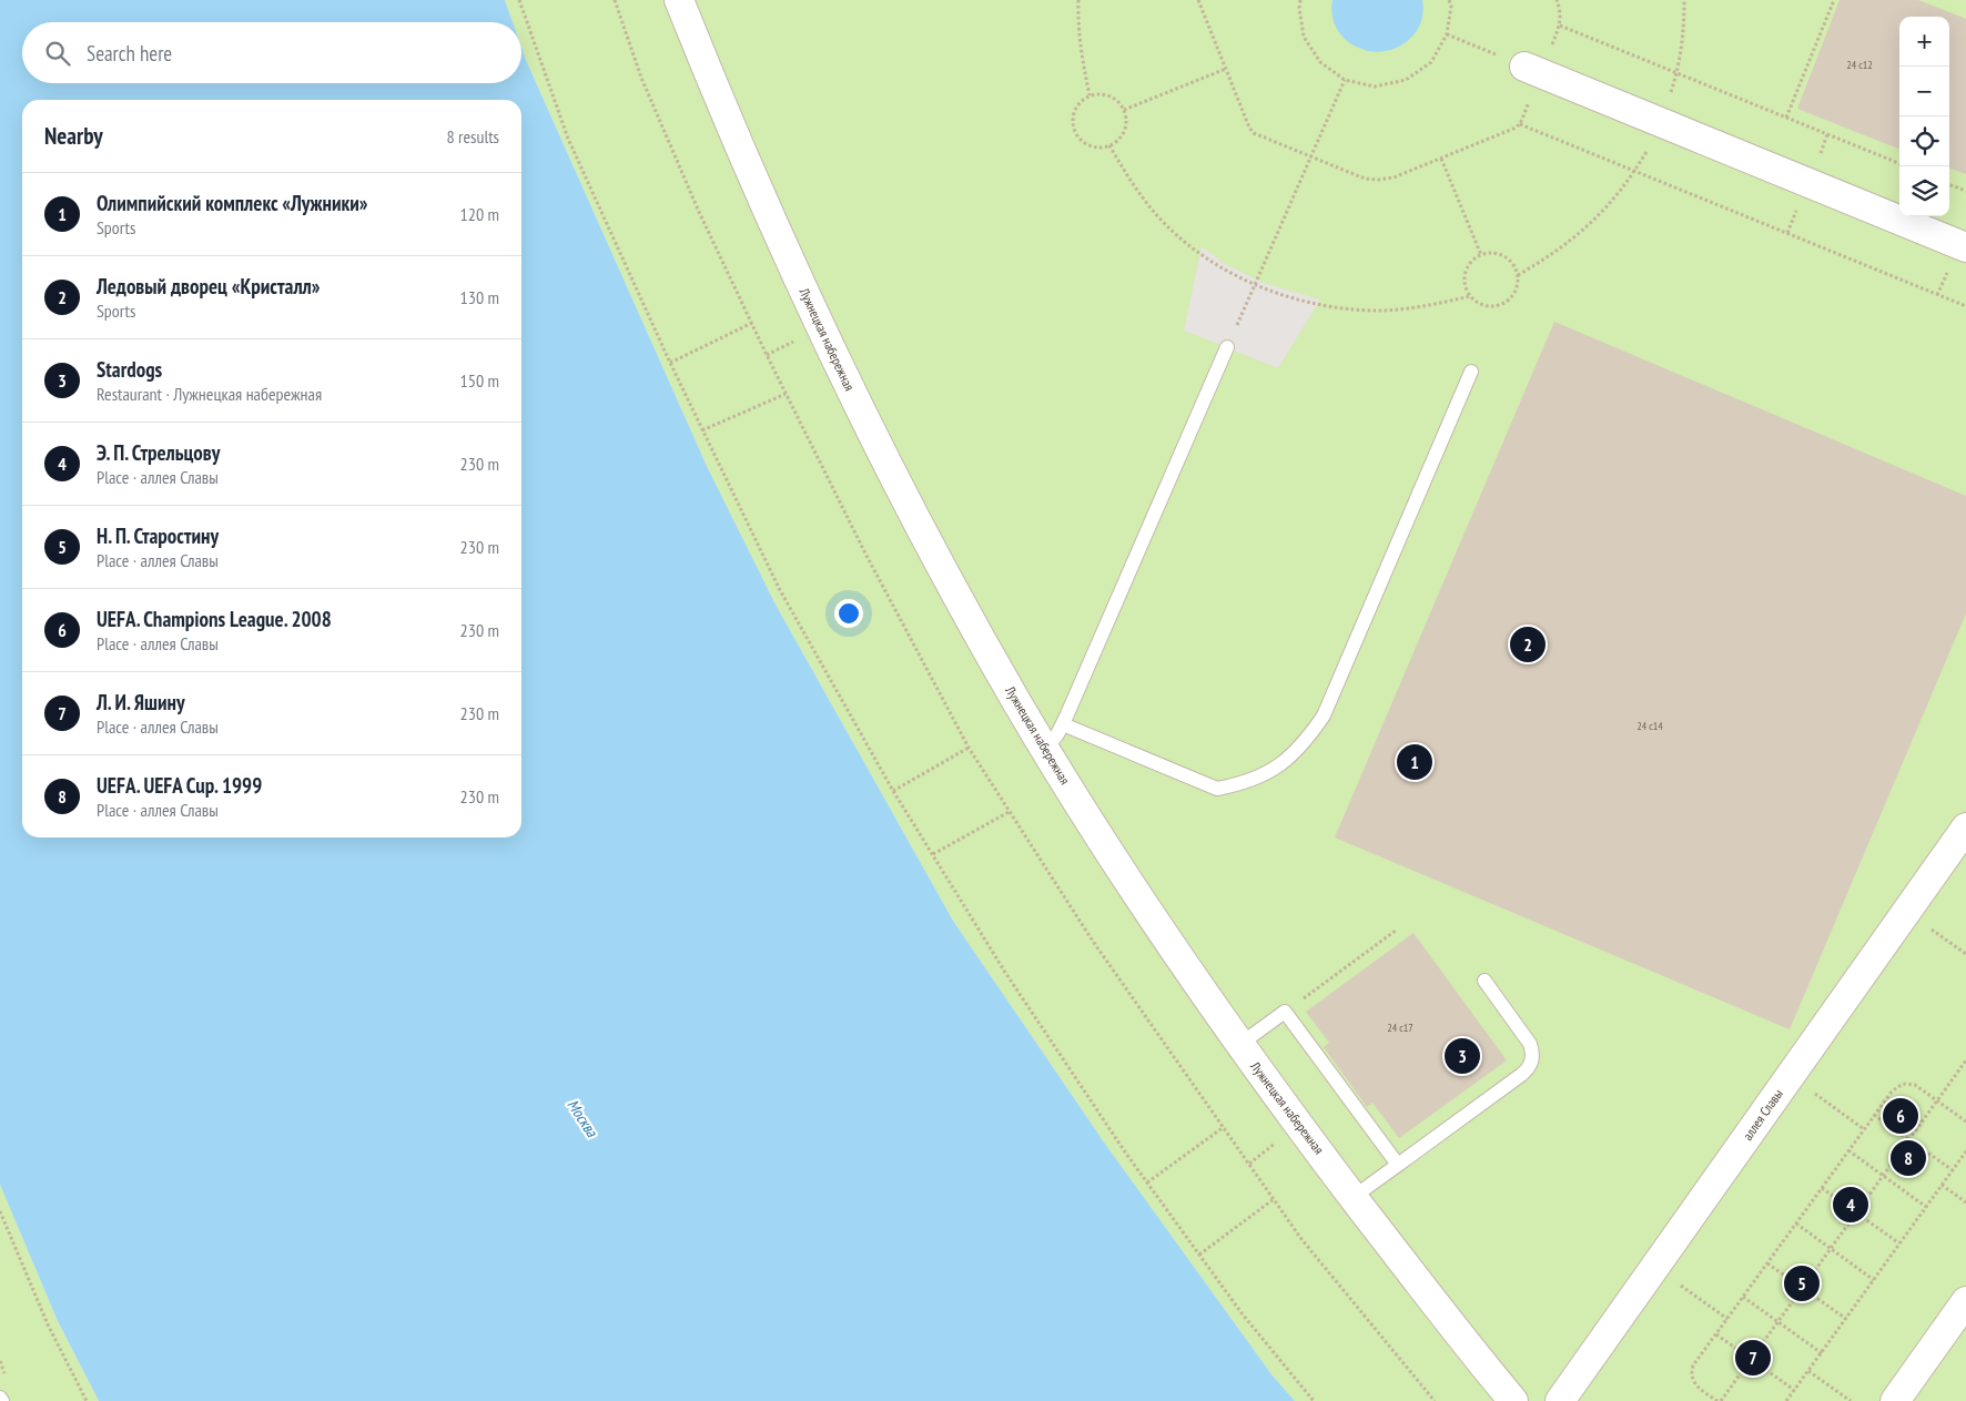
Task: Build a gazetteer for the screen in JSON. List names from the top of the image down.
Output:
{
  "streets": {
    "street": ["Лужнецкая набережная", "аллея Славы"]
  },
  "water": ["Москва"],
  "house_numbers": ["24 с12", "24 с14", "24 с17"],
  "page": {
    "map_buttons": ["+", "−"],
    "search": "Search here",
    "heading": ["Nearby", "8 results"],
    "list": [
      {
        "mark": "1",
        "name": "Олимпийский комплекс «Лужники»",
        "note": "Sports",
        "value": "120 m"
      },
      {
        "mark": "2",
        "name": "Ледовый дворец «Кристалл»",
        "note": "Sports",
        "value": "130 m"
      },
      {
        "mark": "3",
        "name": "Stardogs",
        "note": "Restaurant · Лужнецкая набережная",
        "value": "150 m"
      },
      {
        "mark": "4",
        "name": "Э. П. Стрельцову",
        "note": "Place · аллея Славы",
        "value": "230 m"
      },
      {
        "mark": "5",
        "name": "Н. П. Старостину",
        "note": "Place · аллея Славы",
        "value": "230 m"
      },
      {
        "mark": "6",
        "name": "UEFA. Champions League. 2008",
        "note": "Place · аллея Славы",
        "value": "230 m"
      },
      {
        "mark": "7",
        "name": "Л. И. Яшину",
        "note": "Place · аллея Славы",
        "value": "230 m"
      },
      {
        "mark": "8",
        "name": "UEFA. UEFA Cup. 1999",
        "note": "Place · аллея Славы",
        "value": "230 m"
      }
    ],
    "pins": [
      "2",
      "1",
      "3",
      "6",
      "8",
      "4",
      "5",
      "7"
    ]
  }
}
